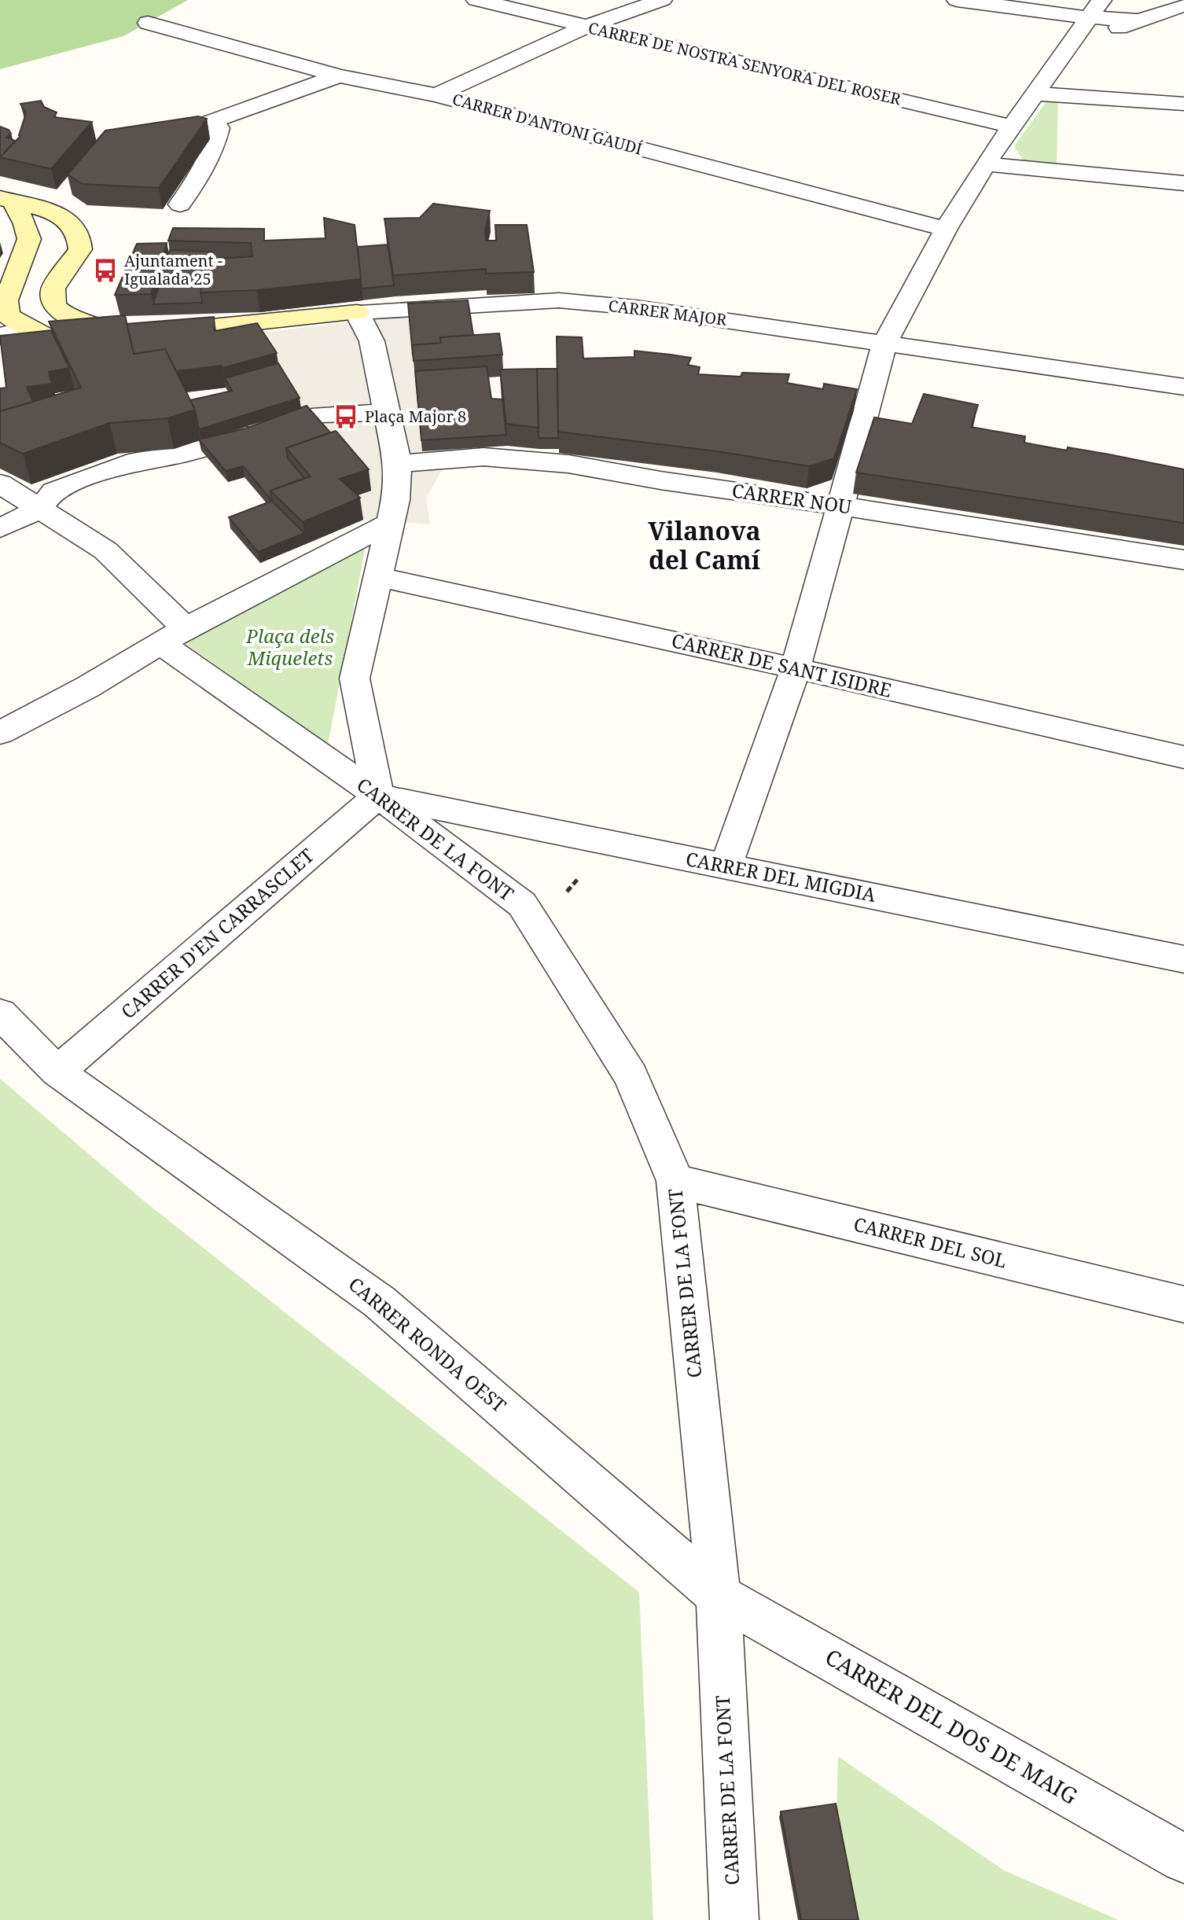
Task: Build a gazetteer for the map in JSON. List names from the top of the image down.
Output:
{
  "streets": {
    "street": [
      "CARRER DE NOSTRA SENYORA DEL ROSER",
      "CARRER D'ANTONI GAUDÍ",
      "CARRER MAJOR",
      "CARRER NOU",
      "CARRER DE SANT ISIDRE",
      "CARRER DE LA FONT",
      "CARRER DEL MIGDIA",
      "CARRER D'EN CARRASCLET",
      "CARRER DEL SOL",
      "CARRER RONDA OEST",
      "CARRER DEL DOS DE MAIG"
    ]
  },
  "crossings": [
    ["CARRER DE LA FONT", "CARRER DEL MIGDIA"],
    ["CARRER DE LA FONT", "CARRER D'EN CARRASCLET"],
    ["CARRER DE LA FONT", "CARRER DEL SOL"],
    ["CARRER DE LA FONT", "CARRER RONDA OEST"],
    ["CARRER DE LA FONT", "CARRER DEL DOS DE MAIG"],
    ["CARRER DEL MIGDIA", "CARRER D'EN CARRASCLET"],
    ["CARRER D'EN CARRASCLET", "CARRER RONDA OEST"],
    ["CARRER RONDA OEST", "CARRER DEL DOS DE MAIG"]
  ],
  "districts": ["Vilanova del Camí"],
  "parks": ["Plaça dels Miquelets"],
  "places": {
    "bus stop": ["Ajuntament - Igualada 25", "Plaça Major 8"]
  }
}
